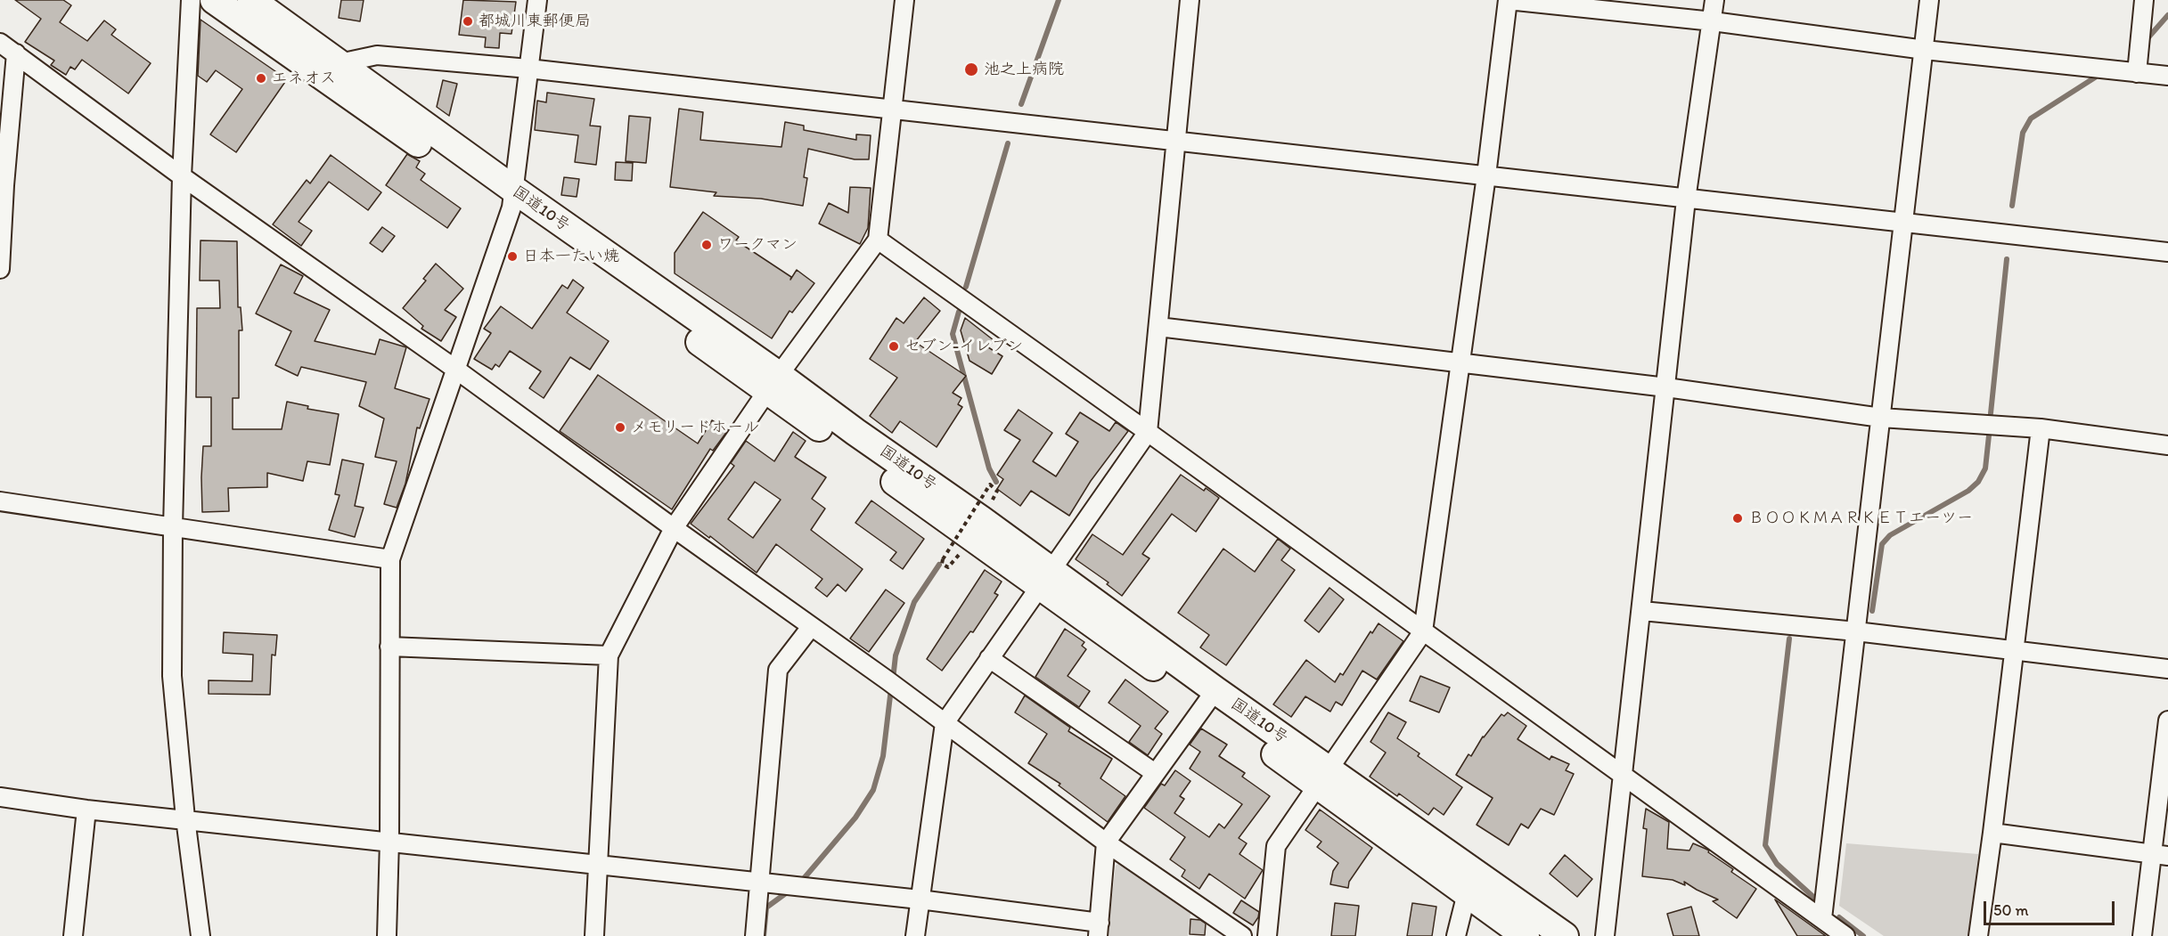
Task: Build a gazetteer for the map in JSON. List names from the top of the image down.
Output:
{
  "streets": {
    "highway": ["国道10号"]
  },
  "places": [
    "都城川東郵便局",
    "池之上病院",
    "エネオス",
    "ワークマン",
    "日本一たい焼",
    "セブン-イレブン",
    "メモリードホール",
    "ＢＯＯＫＭＡＲＫＥＴエーツー"
  ],
  "scale_bar": "50 m"
}
